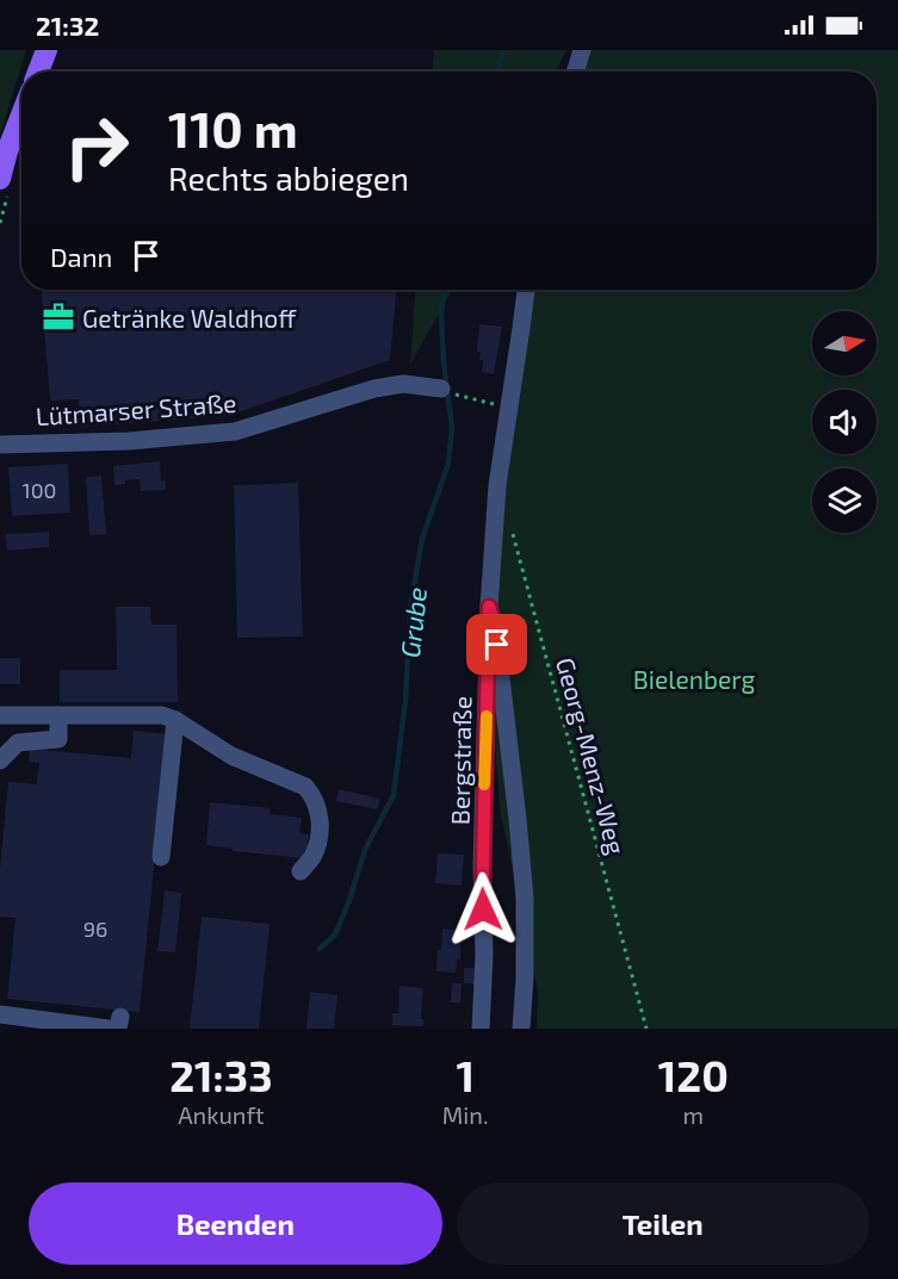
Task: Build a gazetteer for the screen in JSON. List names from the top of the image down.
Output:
{
  "streets": {
    "street": ["Lütmarser Straße", "Bergstraße"],
    "path": ["Georg-Menz-Weg"]
  },
  "water": ["Grube"],
  "parks": ["Bielenberg"],
  "places": {
    "office": ["Getränke Waldhoff"]
  },
  "house_numbers": ["100", "96"],
  "north": "right",
  "page": {
    "status": "21:32",
    "turn": ["110 m", "Rechts abbiegen"],
    "then": "Dann",
    "eta": [
      "21:33",
      "Ankunft",
      "1",
      "Min.",
      "120",
      "m"
    ],
    "buttons": ["Beenden", "Teilen"]
  }
}
